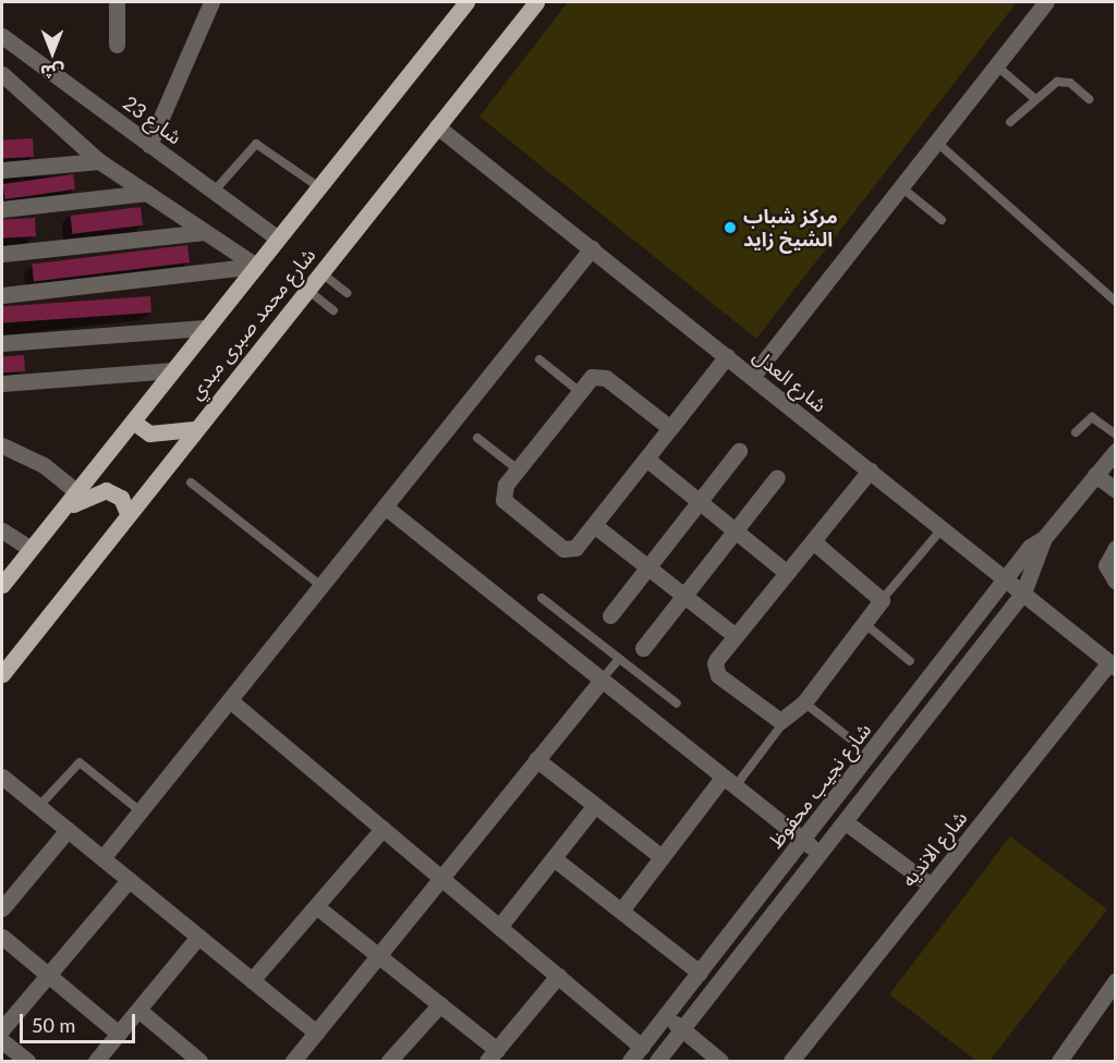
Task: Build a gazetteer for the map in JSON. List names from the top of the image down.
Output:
{
  "streets": {
    "main road": ["شارع محمد صبرى مبدي"],
    "street": [
      "شارع 23",
      "شارع العدل",
      "شارع نجيب محفوظ",
      "شارع الانديه"
    ]
  },
  "crossings": [
    ["شارع 23", "شارع محمد صبرى مبدي"],
    ["شارع محمد صبرى مبدي", "شارع العدل"],
    ["شارع العدل", "شارع نجيب محفوظ"],
    ["شارع العدل", "شارع الانديه"]
  ],
  "places": ["مركز شباب الشيخ زايد"],
  "scale_bar": "50 m",
  "north": "bottom"
}
